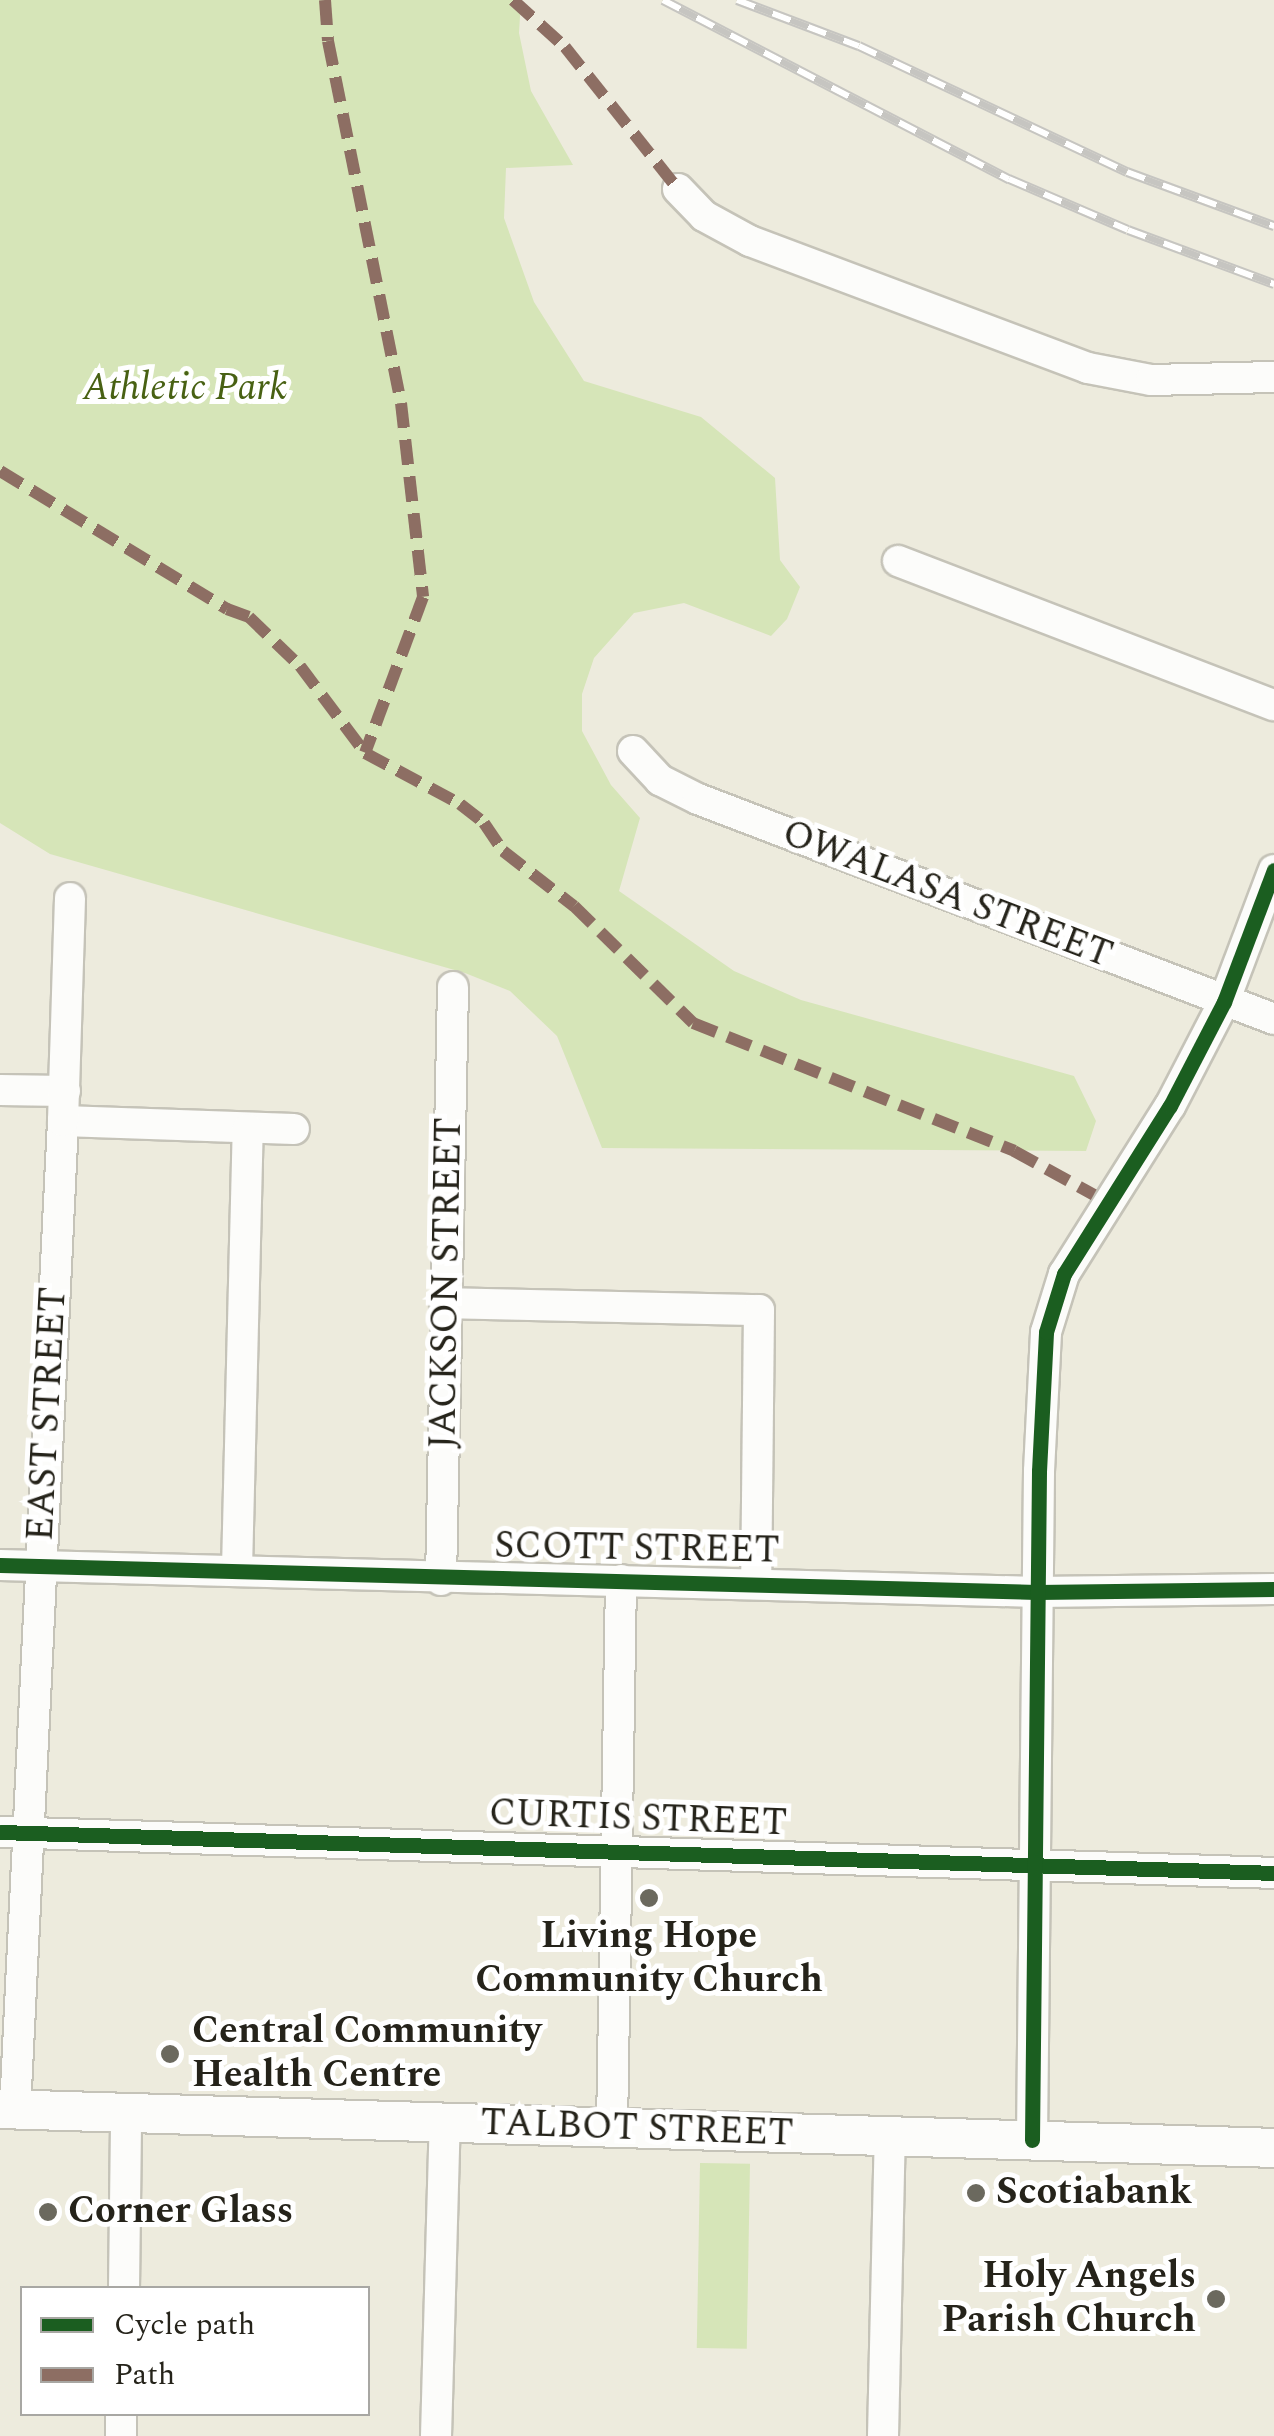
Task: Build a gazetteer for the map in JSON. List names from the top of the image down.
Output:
{
  "streets": {
    "main road": ["TALBOT STREET"],
    "street": [
      "OWALASA STREET",
      "JACKSON STREET",
      "EAST STREET",
      "SCOTT STREET",
      "CURTIS STREET"
    ]
  },
  "crossings": [
    ["JACKSON STREET", "SCOTT STREET"],
    ["EAST STREET", "SCOTT STREET"],
    ["EAST STREET", "CURTIS STREET"],
    ["EAST STREET", "TALBOT STREET"]
  ],
  "parks": ["Athletic Park"],
  "places": [
    "Living Hope Community Church",
    "Central Community Health Centre",
    "Scotiabank",
    "Corner Glass",
    "Holy Angels Parish Church"
  ],
  "legend": ["Cycle path", "Path"]
}
